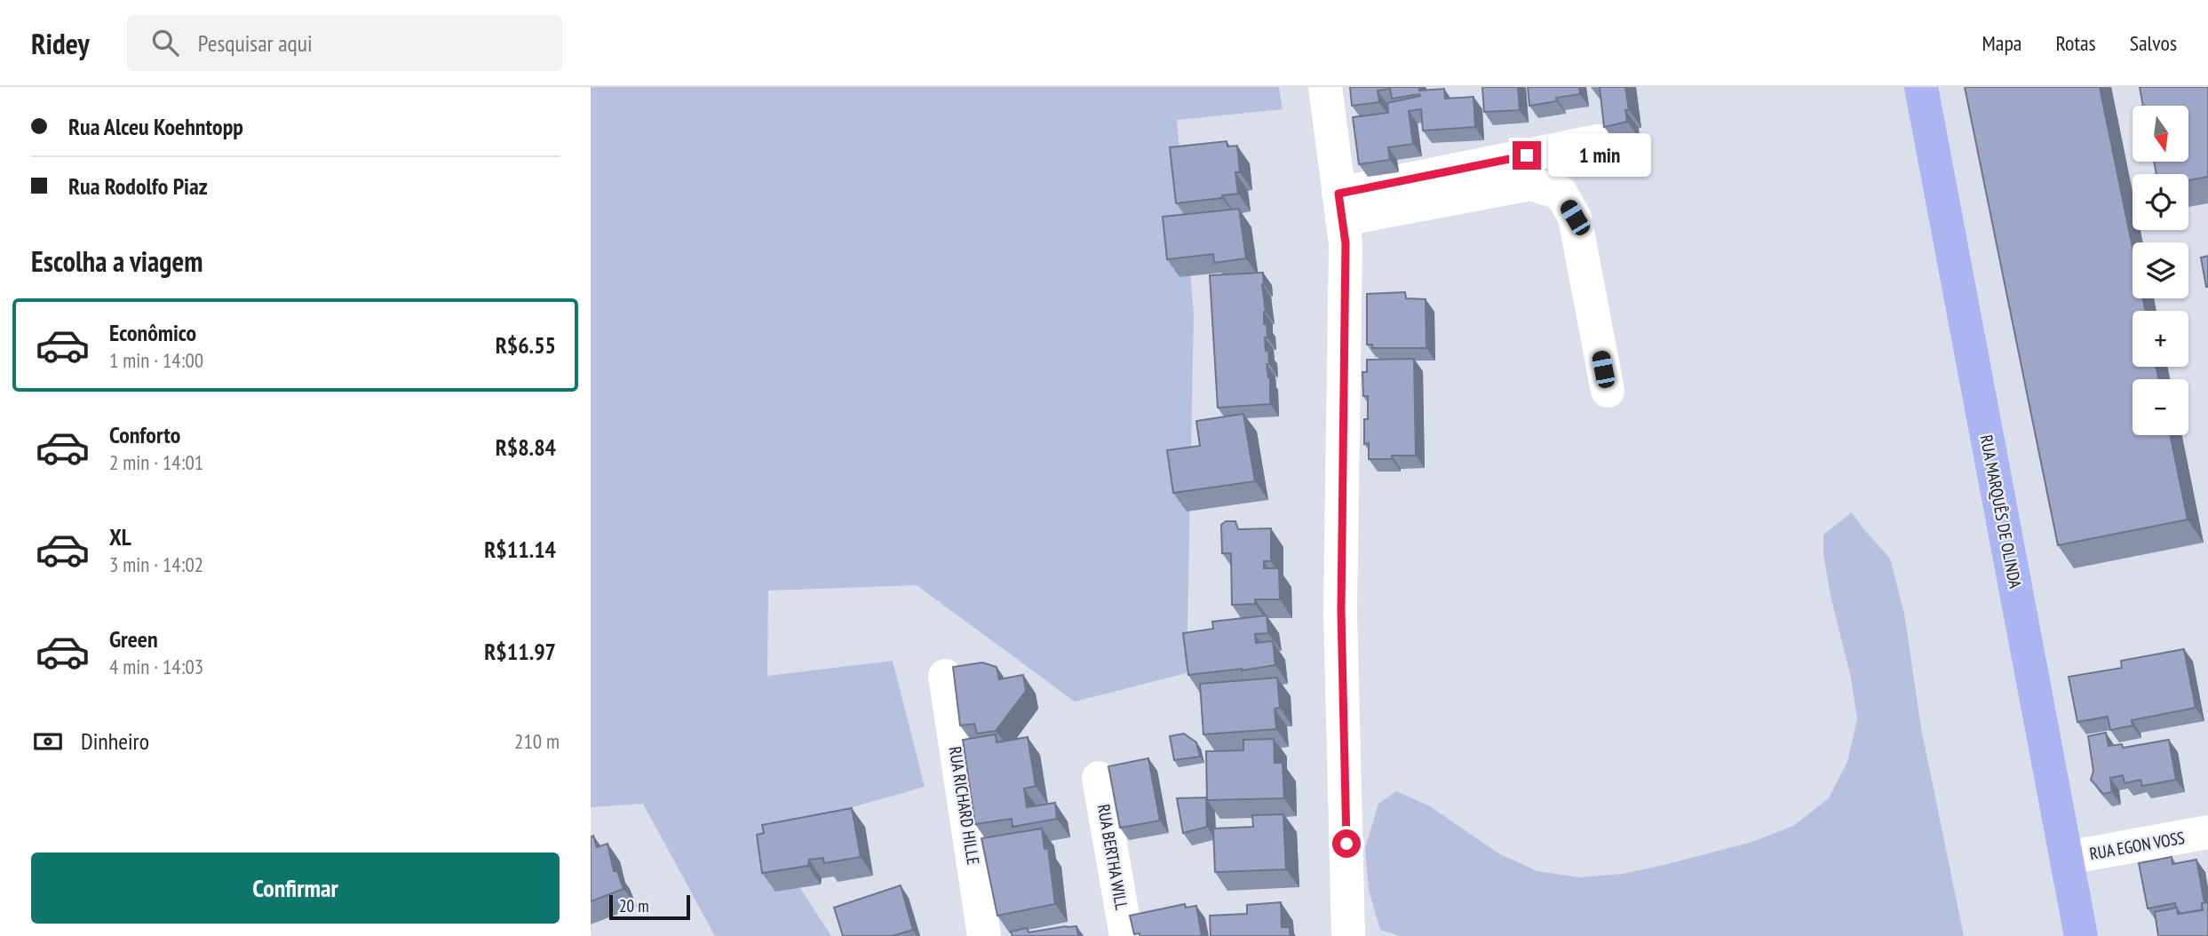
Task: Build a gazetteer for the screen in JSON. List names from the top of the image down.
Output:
{
  "streets": {
    "main road": ["RUA MARQUÊS DE OLINDA"],
    "street": ["RUA RICHARD HILLE", "RUA EGON VOSS", "RUA BERTHA WILL"]
  },
  "crossings": [
    ["RUA MARQUÊS DE OLINDA", "RUA EGON VOSS"]
  ],
  "scale_bar": "20 m",
  "north": "bottom",
  "page": {
    "header": "Ridey",
    "search": "Pesquisar aqui",
    "nav": ["Mapa", "Rotas", "Salvos"],
    "banner": ["Rua Alceu Koehntopp", "Rua Rodolfo Piaz"],
    "map_buttons": ["+", "−"],
    "bubble": "1 min",
    "heading": "Escolha a viagem",
    "list": [
      {
        "name": "Econômico",
        "note": "1 min · 14:00",
        "value": "R$6.55"
      },
      {
        "name": "Conforto",
        "note": "2 min · 14:01",
        "value": "R$8.84"
      },
      {
        "name": "XL",
        "note": "3 min · 14:02",
        "value": "R$11.14"
      },
      {
        "name": "Green",
        "note": "4 min · 14:03",
        "value": "R$11.97"
      }
    ],
    "pay": ["Dinheiro", "210 m"],
    "buttons": "Confirmar",
    "scale": "20 m"
  }
}
